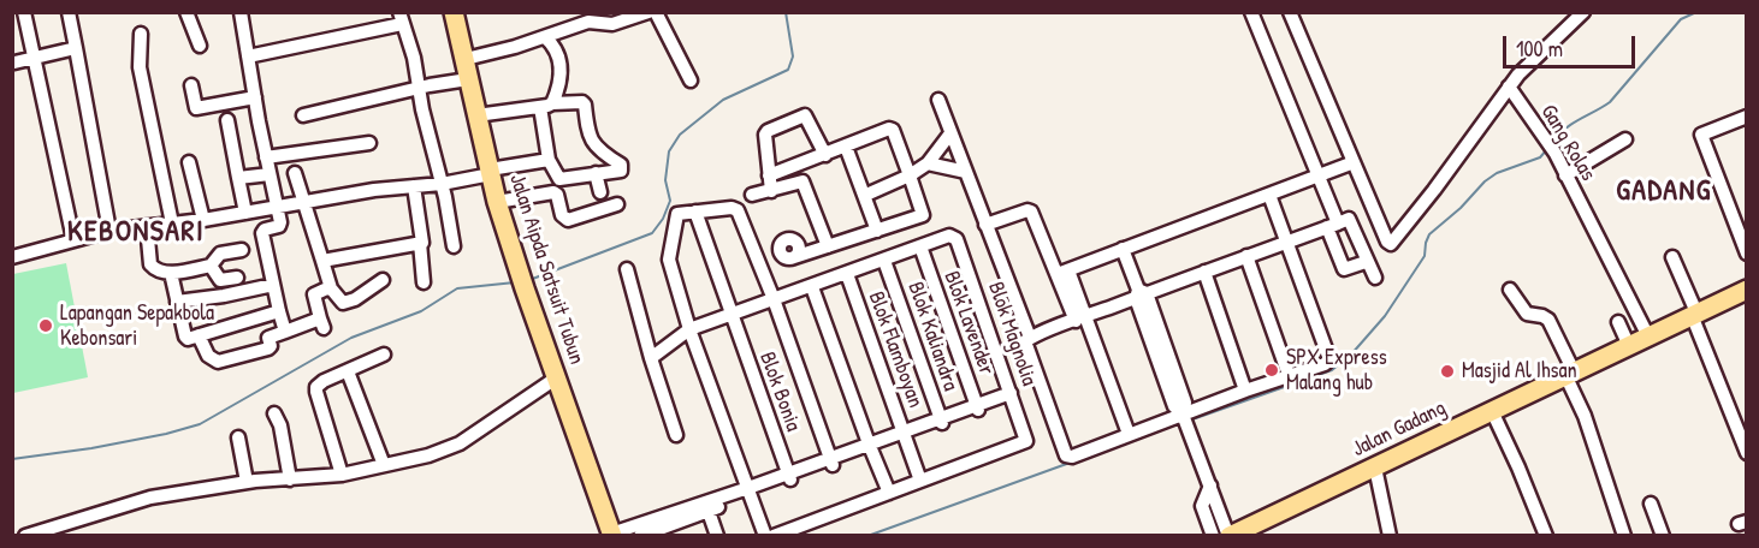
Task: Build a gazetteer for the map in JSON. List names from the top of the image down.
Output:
{
  "streets": {
    "highway": ["Jalan Aipda Satsuit Tubun", "Jalan Gadang"],
    "street": [
      "Gang Rolas",
      "Blok Lavender",
      "Blok Magnolia",
      "Blok Kaliandra",
      "Blok Flamboyan",
      "Blok Bonia"
    ]
  },
  "crossings": [
    ["Gang Rolas", "Jalan Gadang"],
    ["Blok Lavender", "Blok Magnolia"],
    ["Blok Magnolia", "Blok Flamboyan"]
  ],
  "districts": ["GADANG", "KEBONSARI"],
  "places": ["Lapangan Sepakbola Kebonsari", "SPX Express Malang hub", "Masjid Al Ihsan"],
  "scale_bar": "100 m"
}
